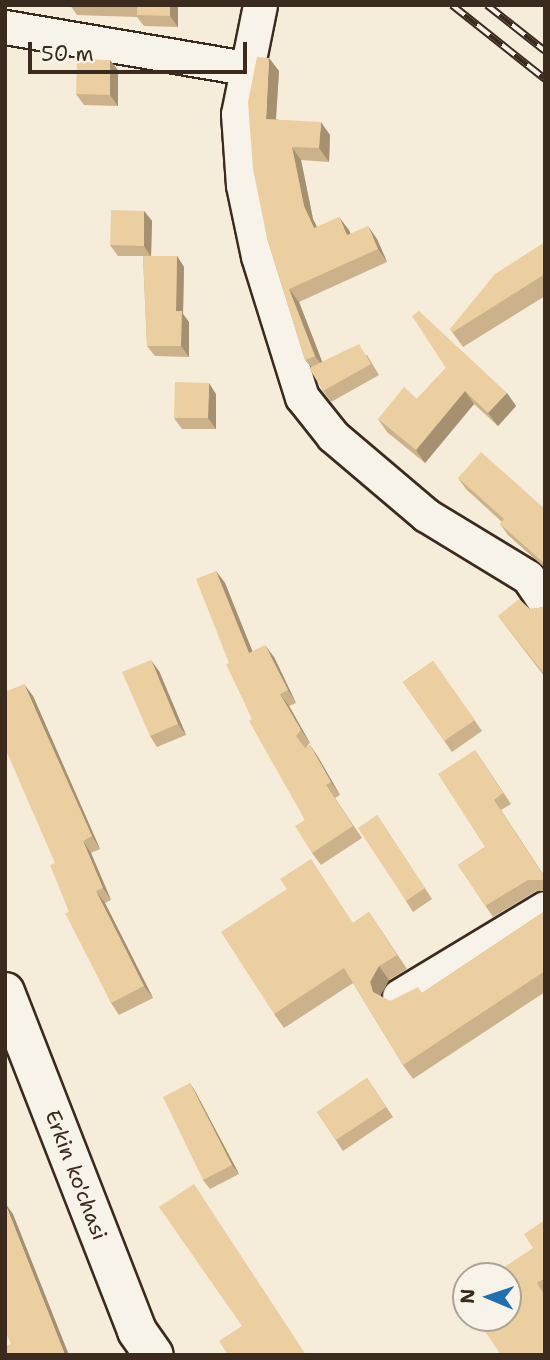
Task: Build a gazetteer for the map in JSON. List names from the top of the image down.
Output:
{
  "streets": {
    "main road": ["Erkin ko'chasi"]
  },
  "scale_bar": "50 m",
  "north": "left"
}
